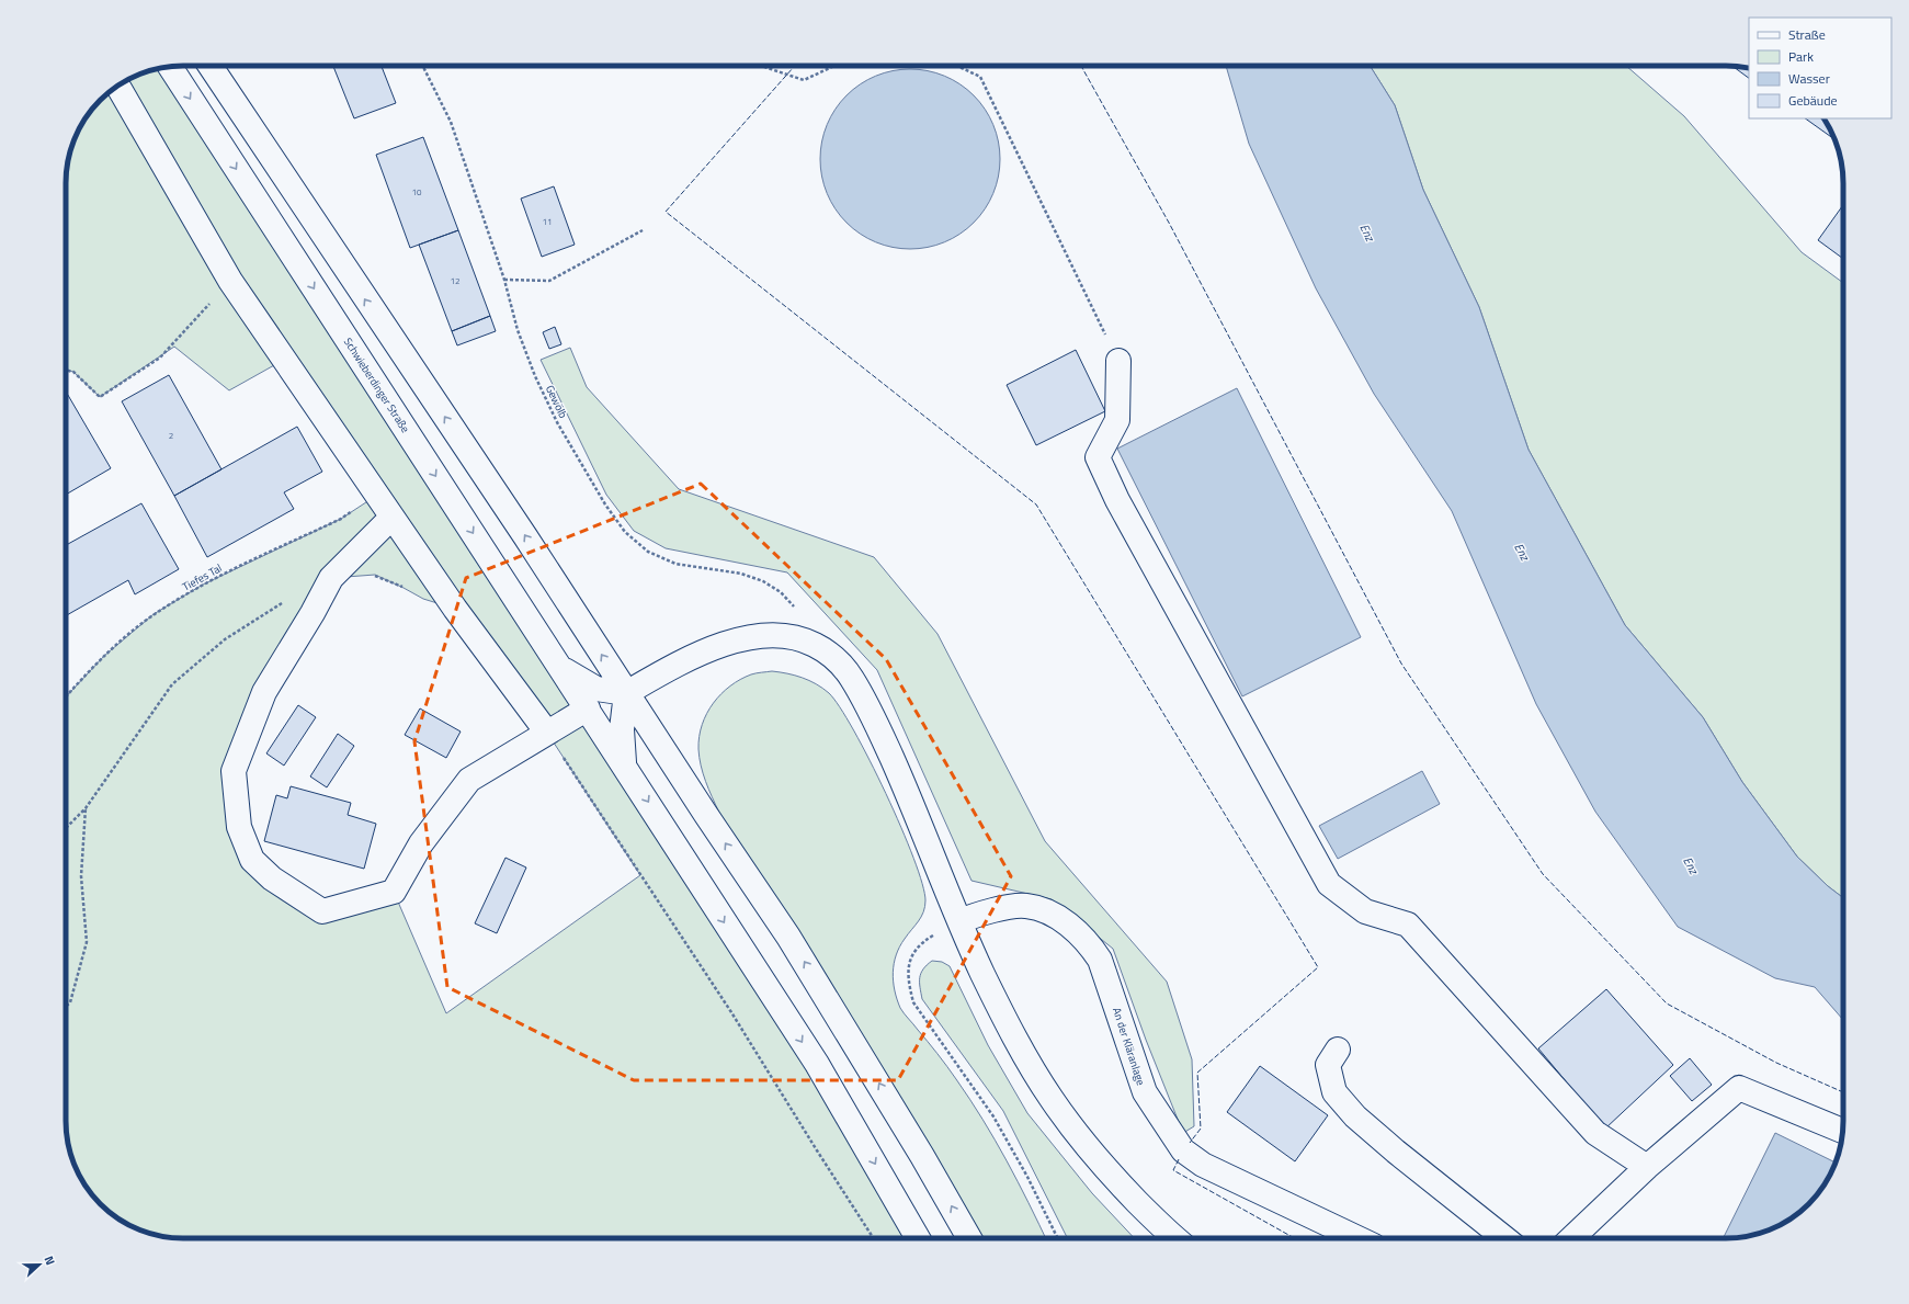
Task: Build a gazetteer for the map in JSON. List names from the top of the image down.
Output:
{
  "streets": {
    "main road": ["Schwieberdinger Straße", "An der Kläranlage"],
    "path": ["Gewölb", "Tiefes Tal"]
  },
  "water": ["Enz"],
  "house_numbers": [
    "10",
    "11",
    "12",
    "2"
  ],
  "legend": [
    "Straße",
    "Park",
    "Wasser",
    "Gebäude"
  ],
  "north": "right"
}
